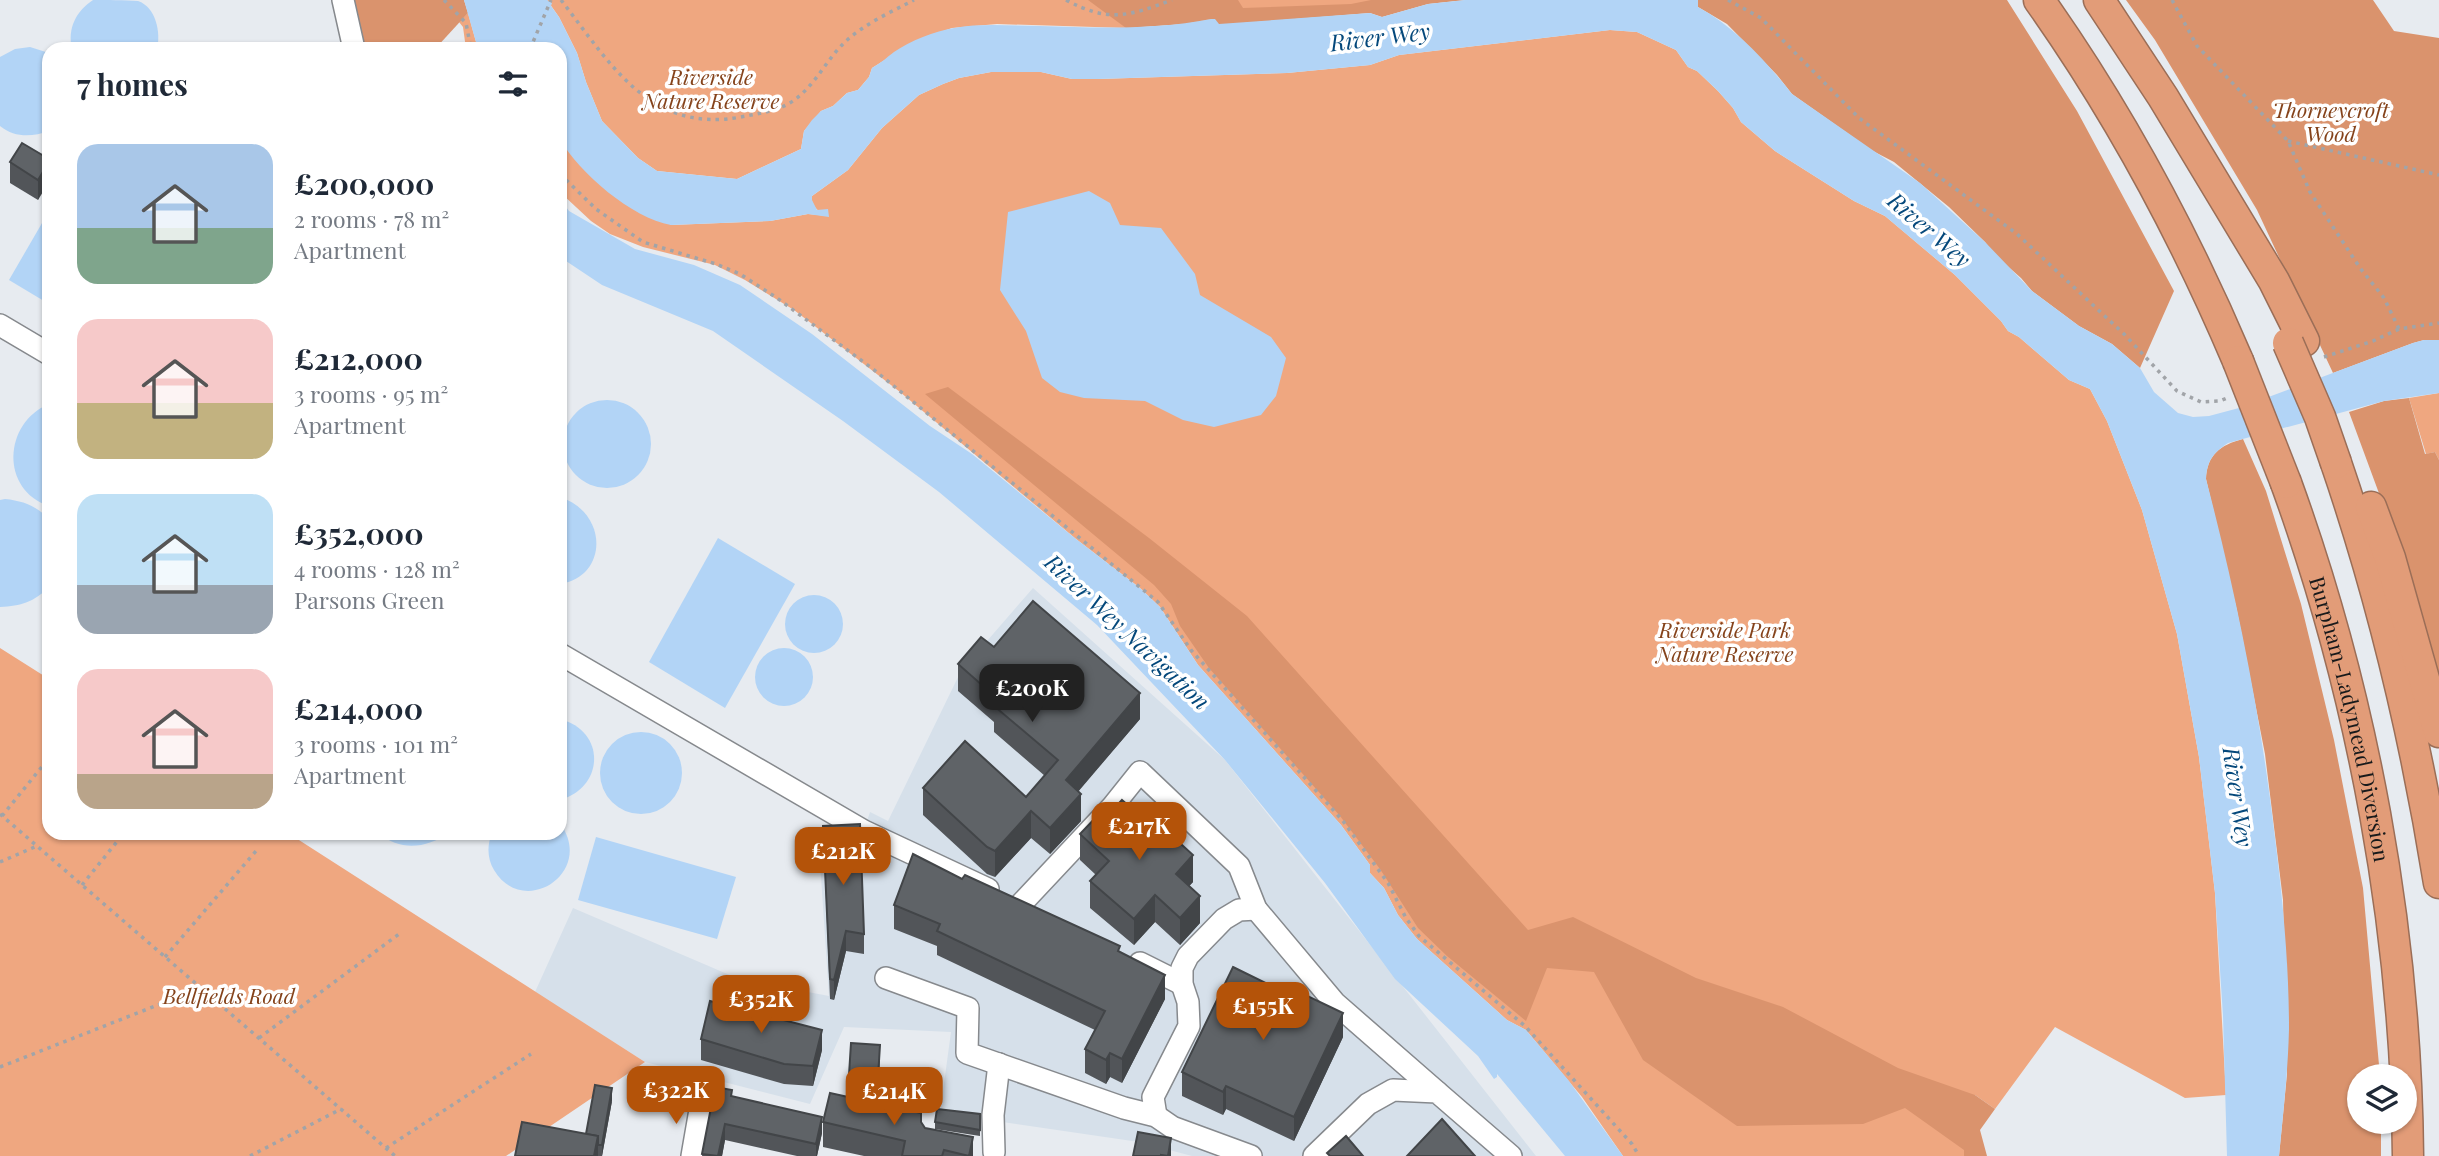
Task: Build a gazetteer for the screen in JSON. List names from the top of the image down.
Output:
{
  "streets": {
    "highway": ["Burpham-Ladymead Diversion"]
  },
  "water": ["River Wey", "River Wey Navigation"],
  "parks": [
    "Riverside Nature Reserve",
    "Thorneycroft Wood",
    "Riverside Park Nature Reserve",
    "Bellfields Road"
  ],
  "page": {
    "heading": "7 homes",
    "list": [
      {
        "name": "£200,000",
        "note": "2 rooms · 78 m² · Apartment"
      },
      {
        "name": "£212,000",
        "note": "3 rooms · 95 m² · Apartment"
      },
      {
        "name": "£352,000",
        "note": "4 rooms · 128 m² · Parsons Green"
      },
      {
        "name": "£214,000",
        "note": "3 rooms · 101 m² · Apartment"
      }
    ],
    "price": [
      "£200K",
      "£217K",
      "£212K",
      "£352K",
      "£155K",
      "£322K",
      "£214K"
    ]
  }
}
